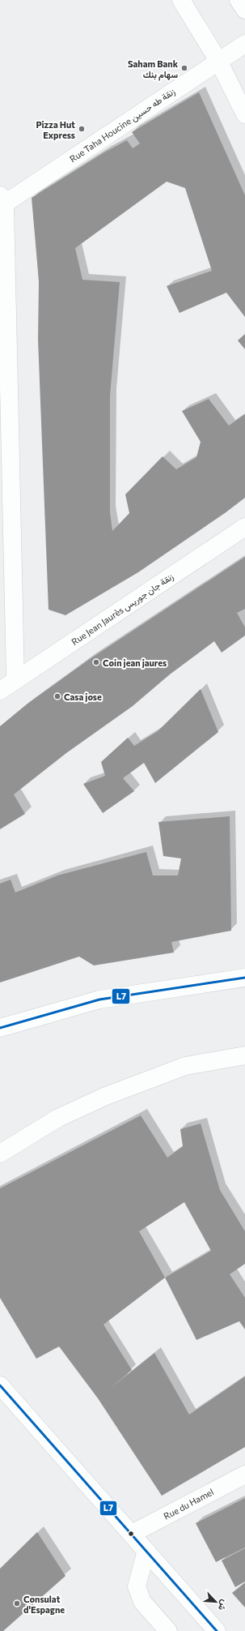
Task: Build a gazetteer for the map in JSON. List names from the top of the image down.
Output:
{
  "streets": {
    "street": ["Rue Taha Houcine زنقة طه حسين", "Rue Jean Jaurès زنقة جان جوريس", "Rue du Hamel"]
  },
  "places": [
    "Saham Bank سهام بنك",
    "Pizza Hut Express",
    "Coin jean jaures",
    "Casa jose",
    "Consulat d'Espagne"
  ],
  "lines": ["transit line L7"],
  "north": "bottom right"
}
